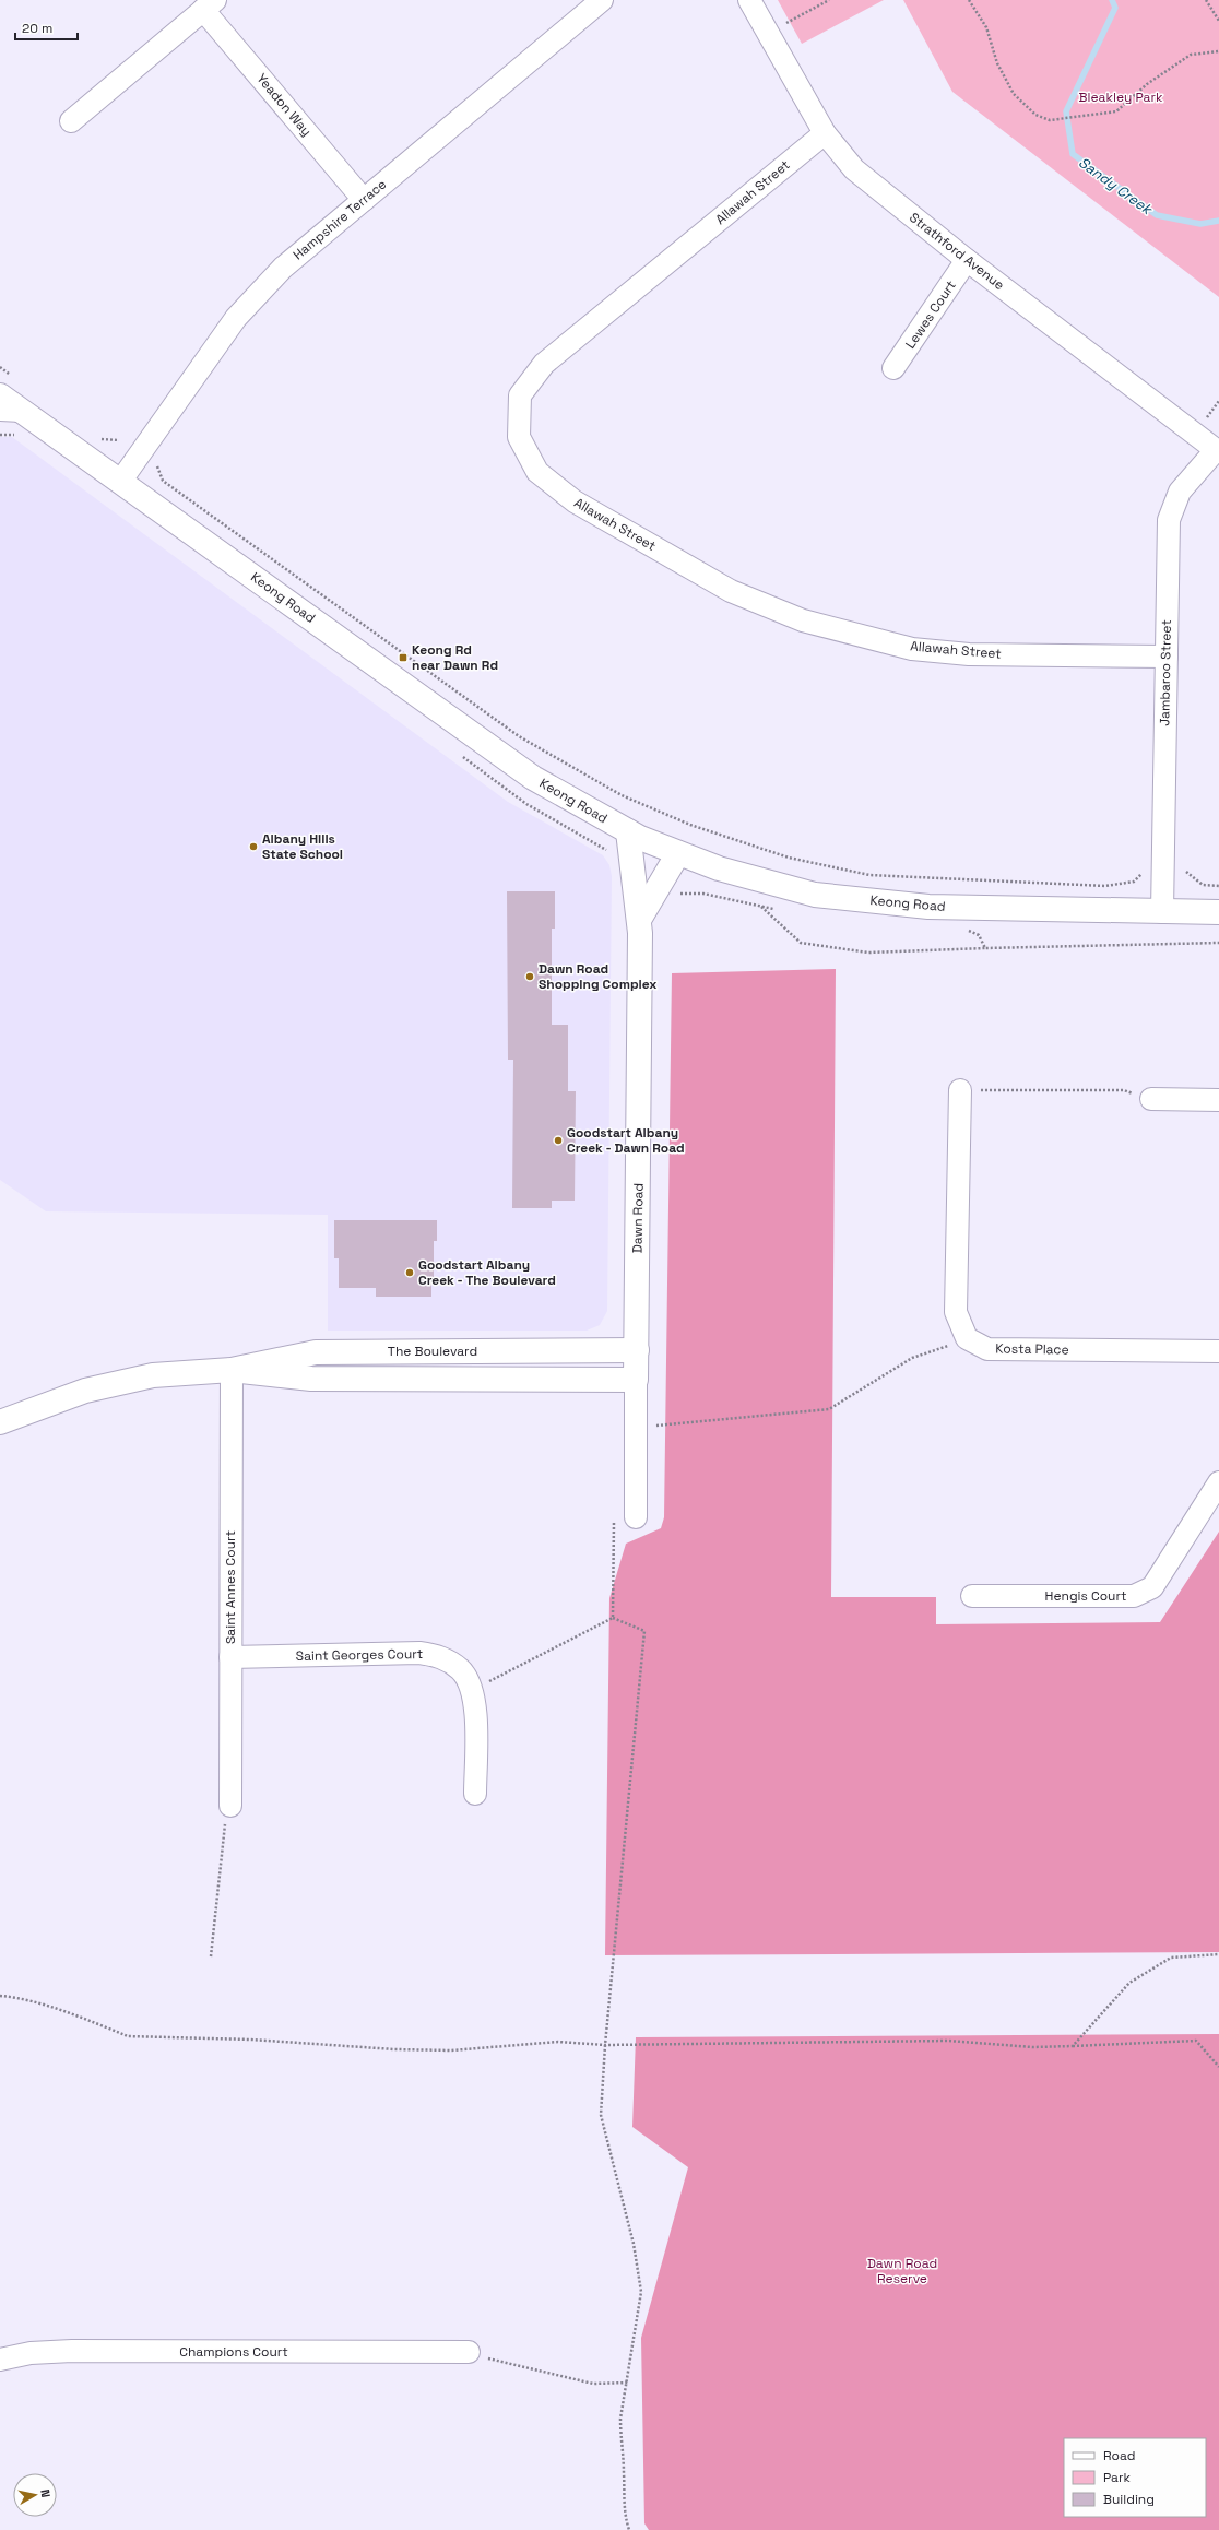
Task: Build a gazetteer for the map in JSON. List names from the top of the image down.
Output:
{
  "streets": {
    "street": [
      "Yeadon Way",
      "Allawah Street",
      "Hampshire Terrace",
      "Strathford Avenue",
      "Lewes Court",
      "Keong Road",
      "Jambaroo Street",
      "Dawn Road",
      "Kosta Place",
      "The Boulevard",
      "Saint Annes Court",
      "Hengis Court",
      "Saint Georges Court",
      "Champions Court"
    ]
  },
  "crossings": [
    ["Yeadon Way", "Hampshire Terrace"],
    ["Allawah Street", "Strathford Avenue"],
    ["Allawah Street", "Jambaroo Street"],
    ["Hampshire Terrace", "Keong Road"],
    ["Strathford Avenue", "Lewes Court"],
    ["Strathford Avenue", "Jambaroo Street"],
    ["Keong Road", "Jambaroo Street"],
    ["Keong Road", "Dawn Road"],
    ["Dawn Road", "The Boulevard"],
    ["The Boulevard", "Saint Annes Court"],
    ["Saint Annes Court", "Saint Georges Court"]
  ],
  "water": ["Sandy Creek"],
  "parks": ["Bleakley Park", "Dawn Road Reserve"],
  "places": {
    "transit": ["Keong Rd near Dawn Rd"],
    "other": [
      "Albany Hills State School",
      "Dawn Road Shopping Complex",
      "Goodstart Albany Creek - Dawn Road",
      "Goodstart Albany Creek - The Boulevard"
    ]
  },
  "legend": ["Road", "Park", "Building"],
  "scale_bar": "20 m",
  "north": "right"
}
